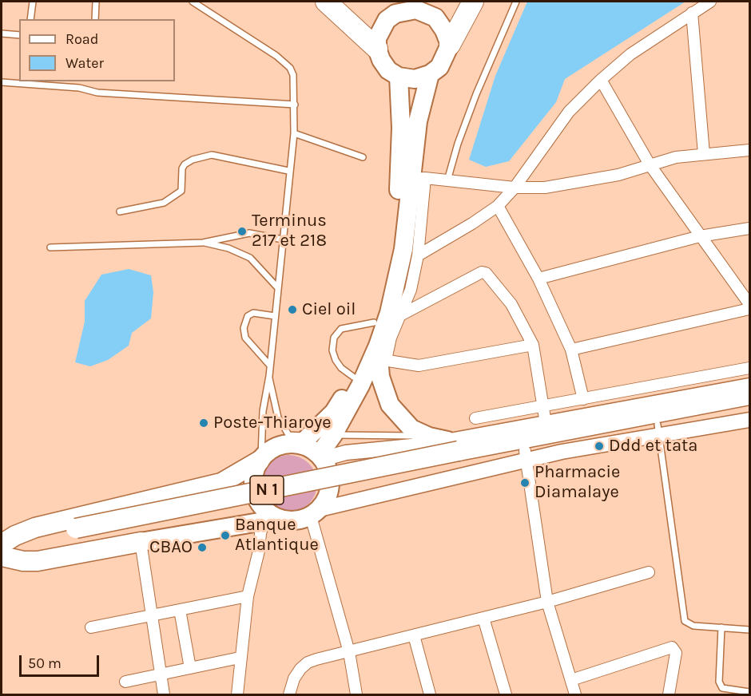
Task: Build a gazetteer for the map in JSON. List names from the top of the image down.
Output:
{
  "streets": {
    "highway": ["N 1"]
  },
  "places": [
    "Terminus 217 et 218",
    "Ciel oil",
    "Poste-Thiaroye",
    "Ddd et tata",
    "Pharmacie Diamalaye",
    "Banque Atlantique",
    "CBAO"
  ],
  "legend": ["Road", "Water"],
  "scale_bar": "50 m"
}
